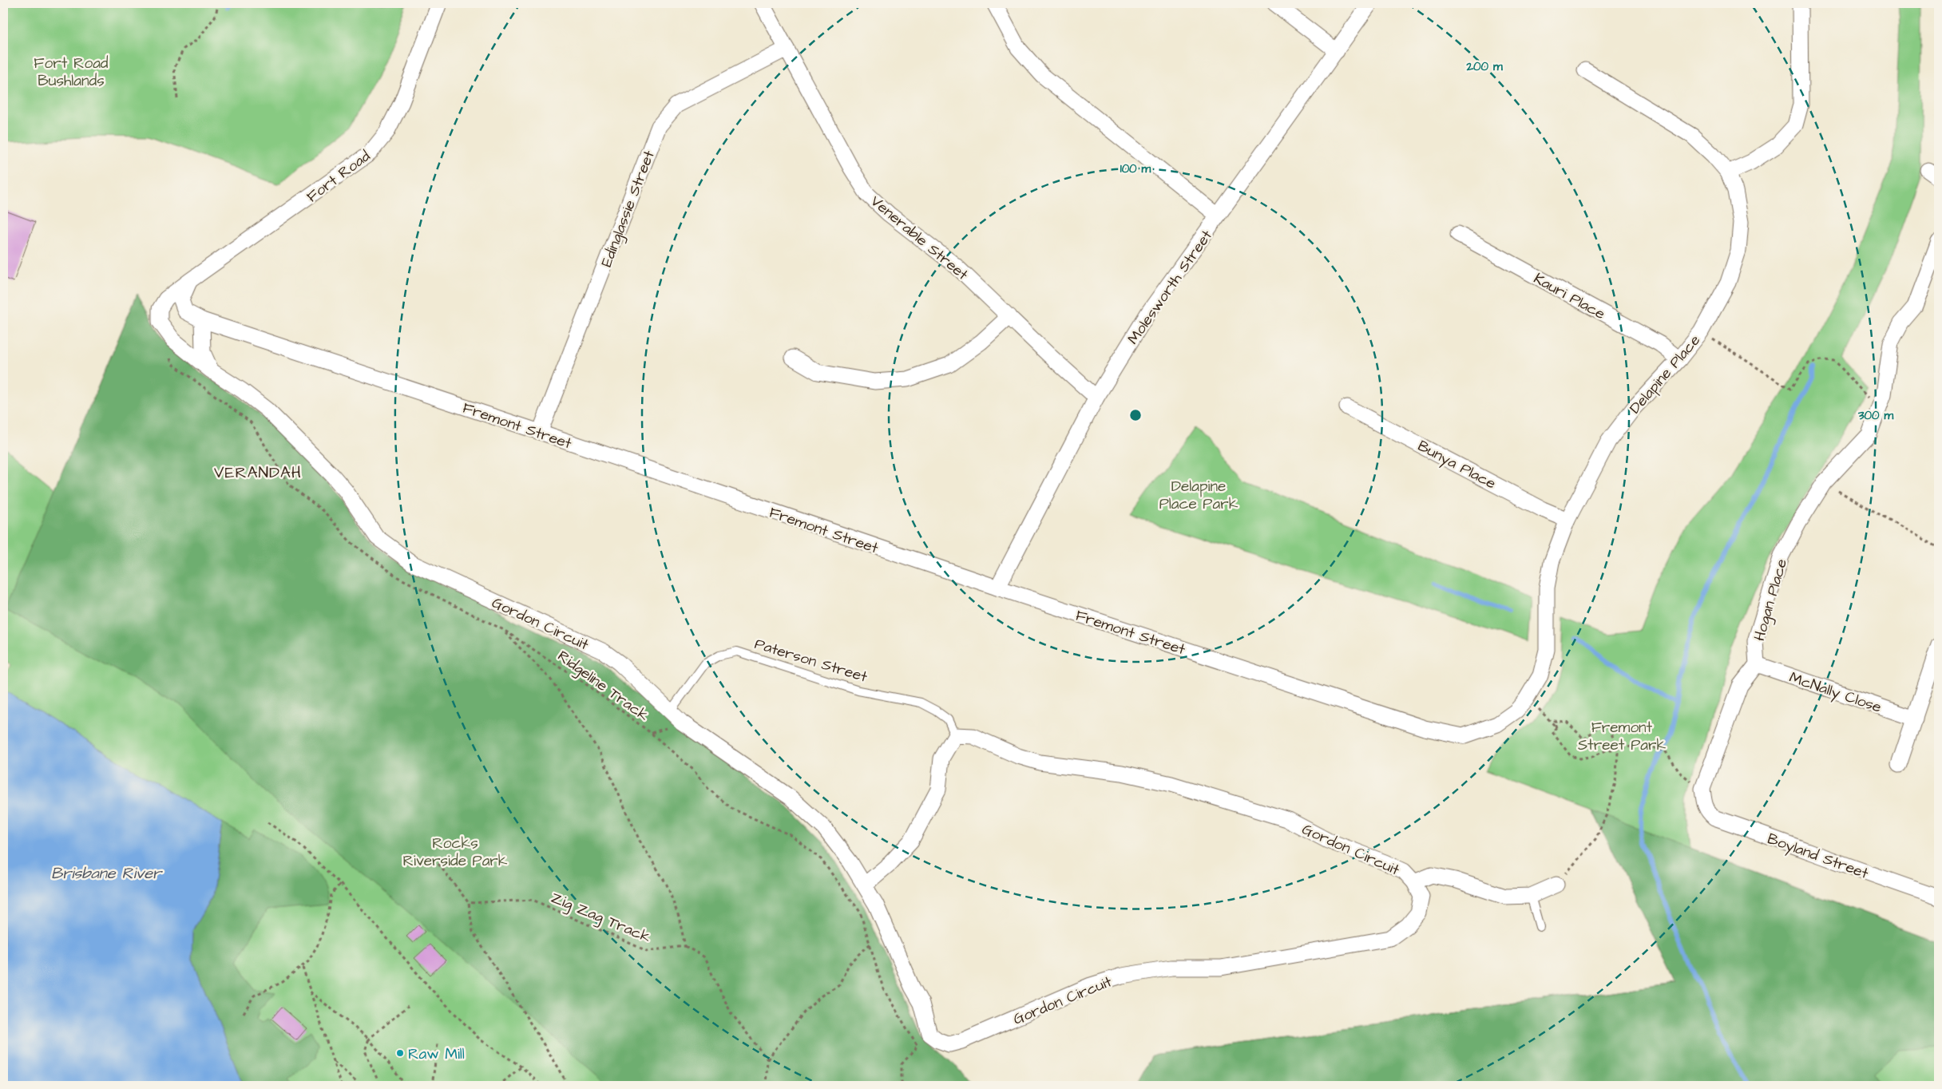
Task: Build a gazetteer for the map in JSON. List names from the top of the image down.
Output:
{
  "streets": {
    "street": [
      "Fort Road",
      "Edinglassie Street",
      "Venerable Street",
      "Molesworth Street",
      "Kauri Place",
      "Delapine Place",
      "Fremont Street",
      "Bunya Place",
      "Hogan Place",
      "Gordon Circuit",
      "McNally Close",
      "Boyland Street"
    ],
    "lane": ["Paterson Street"],
    "path": ["Ridgeline Track", "Zig Zag Track"]
  },
  "crossings": [
    ["Fort Road", "Fremont Street"],
    ["Fort Road", "Gordon Circuit"],
    ["Edinglassie Street", "Venerable Street"],
    ["Edinglassie Street", "Fremont Street"],
    ["Venerable Street", "Molesworth Street"],
    ["Molesworth Street", "Fremont Street"],
    ["Kauri Place", "Delapine Place"],
    ["Delapine Place", "Fremont Street"],
    ["Delapine Place", "Bunya Place"],
    ["Fremont Street", "Gordon Circuit"],
    ["Hogan Place", "McNally Close"],
    ["Gordon Circuit", "Paterson Street"]
  ],
  "districts": ["VERANDAH"],
  "water": ["Brisbane River"],
  "parks": [
    "Fort Road Bushlands",
    "Delapine Place Park",
    "Fremont Street Park",
    "Rocks Riverside Park"
  ],
  "places": ["Raw Mill"],
  "rings": ["200 m", "100 m", "300 m"]
}
